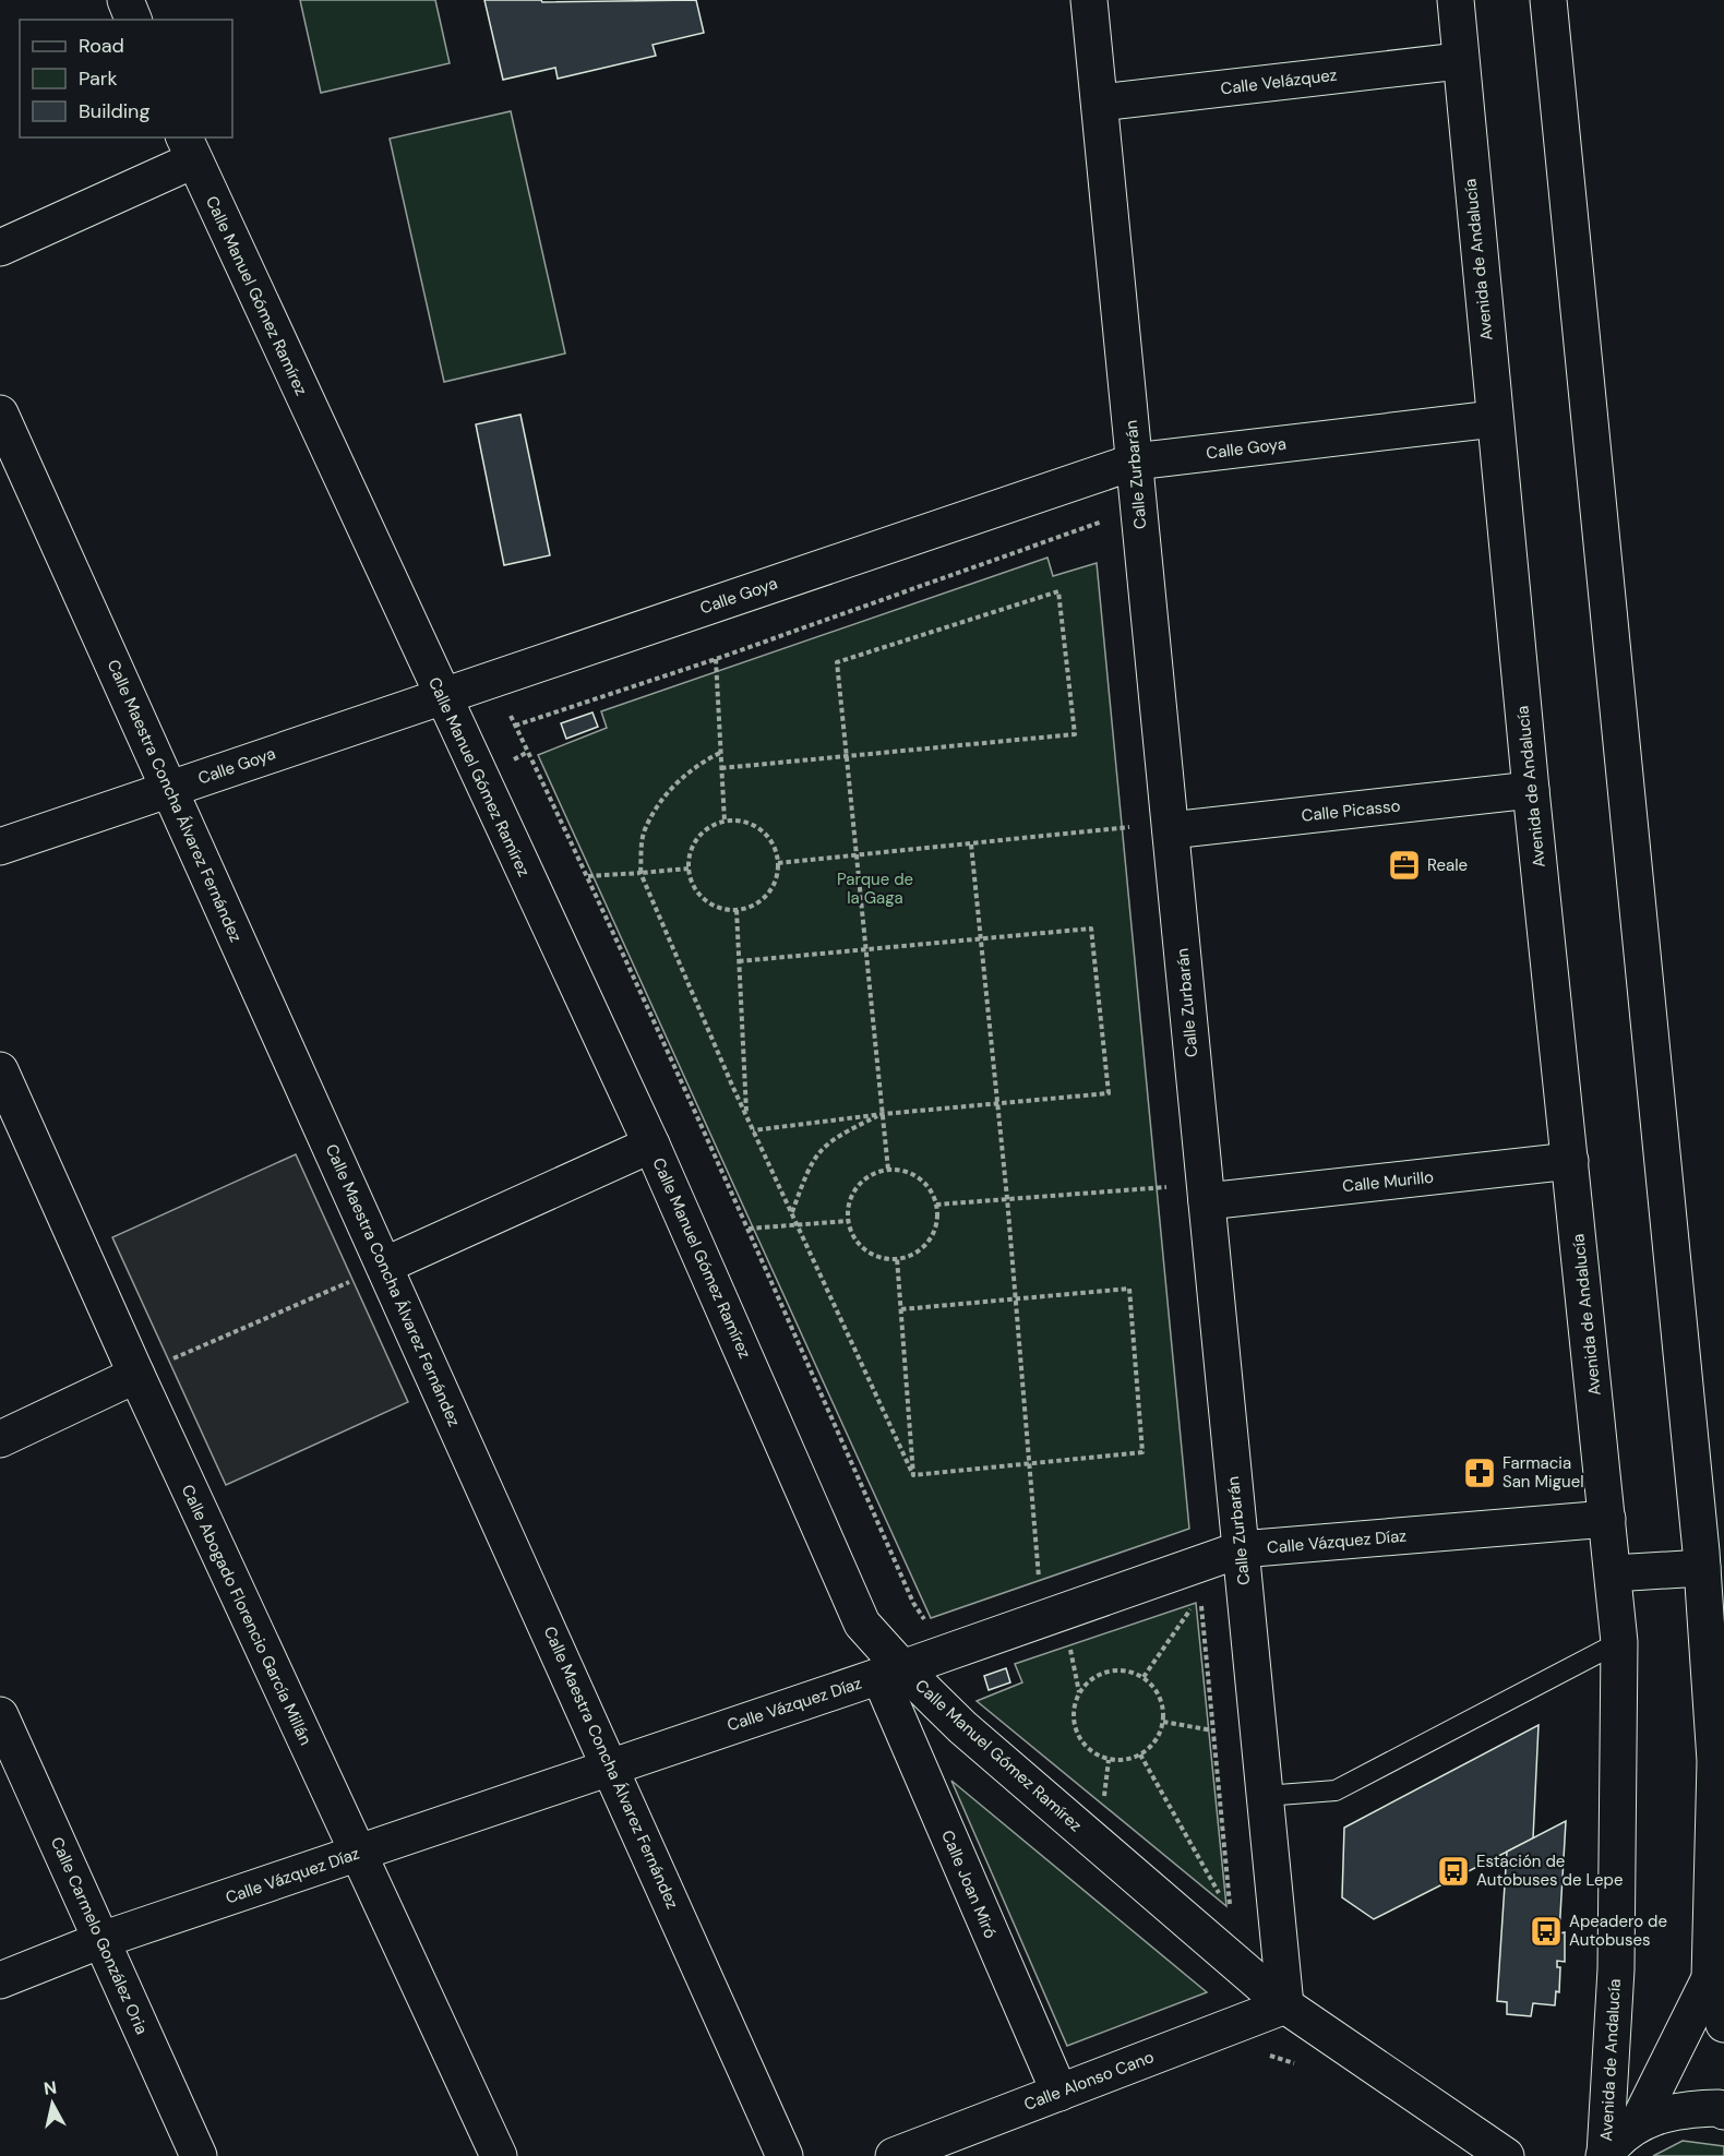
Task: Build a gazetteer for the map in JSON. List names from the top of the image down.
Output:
{
  "streets": {
    "main road": [
      "Calle Velázquez",
      "Avenida de Andalucía",
      "Calle Manuel Gómez Ramírez",
      "Calle Goya",
      "Calle Zurbarán",
      "Calle Maestra Concha Álvarez Fernández",
      "Calle Picasso",
      "Calle Murillo",
      "Calle Vázquez Díaz",
      "Calle Abogado Florencio García Millán",
      "Calle Joan Miró",
      "Calle Carmelo González Oria",
      "Calle Alonso Cano"
    ]
  },
  "crossings": [
    ["Calle Velázquez", "Avenida de Andalucía"],
    ["Calle Velázquez", "Calle Zurbarán"],
    ["Avenida de Andalucía", "Calle Goya"],
    ["Avenida de Andalucía", "Calle Picasso"],
    ["Avenida de Andalucía", "Calle Murillo"],
    ["Avenida de Andalucía", "Calle Vázquez Díaz"],
    ["Calle Manuel Gómez Ramírez", "Calle Goya"],
    ["Calle Manuel Gómez Ramírez", "Calle Zurbarán"],
    ["Calle Manuel Gómez Ramírez", "Calle Vázquez Díaz"],
    ["Calle Manuel Gómez Ramírez", "Calle Joan Miró"],
    ["Calle Manuel Gómez Ramírez", "Calle Alonso Cano"],
    ["Calle Goya", "Calle Zurbarán"],
    ["Calle Goya", "Calle Maestra Concha Álvarez Fernández"],
    ["Calle Zurbarán", "Calle Picasso"],
    ["Calle Zurbarán", "Calle Murillo"],
    ["Calle Zurbarán", "Calle Vázquez Díaz"],
    ["Calle Zurbarán", "Calle Alonso Cano"],
    ["Calle Maestra Concha Álvarez Fernández", "Calle Vázquez Díaz"],
    ["Calle Vázquez Díaz", "Calle Abogado Florencio García Millán"],
    ["Calle Vázquez Díaz", "Calle Joan Miró"],
    ["Calle Vázquez Díaz", "Calle Carmelo González Oria"],
    ["Calle Joan Miró", "Calle Alonso Cano"]
  ],
  "parks": ["Parque de la Gaga"],
  "places": {
    "office": ["Reale"],
    "pharmacy": ["Farmacia San Miguel"],
    "bus stop": ["Estación de Autobuses de Lepe", "Apeadero de Autobuses"]
  },
  "legend": ["Road", "Park", "Building"],
  "north": "top"
}
